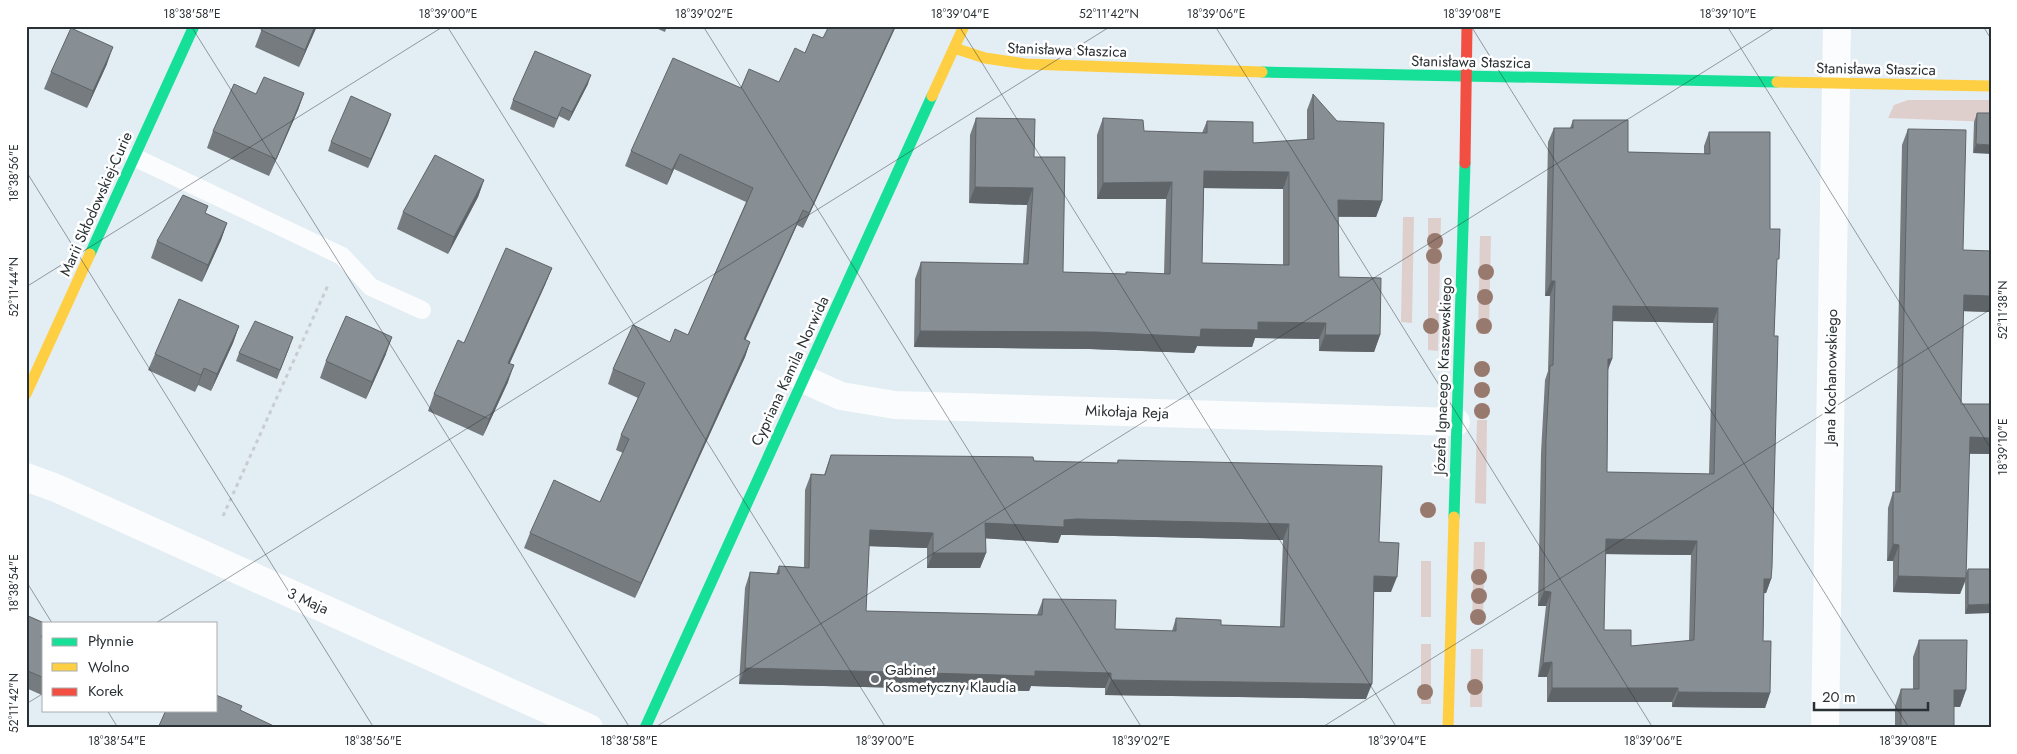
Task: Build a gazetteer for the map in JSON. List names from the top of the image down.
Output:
{
  "streets": {
    "street": [
      "Stanisława Staszica",
      "Marii Skłodowskiej-Curie",
      "Cypriana Kamila Norwida",
      "Józefa Ignacego Kraszewskiego",
      "Jana Kochanowskiego",
      "Mikołaja Reja",
      "3 Maja"
    ]
  },
  "crossings": [
    ["Stanisława Staszica", "Cypriana Kamila Norwida"],
    ["Stanisława Staszica", "Józefa Ignacego Kraszewskiego"],
    ["Stanisława Staszica", "Jana Kochanowskiego"],
    ["Cypriana Kamila Norwida", "Mikołaja Reja"],
    ["Józefa Ignacego Kraszewskiego", "Mikołaja Reja"]
  ],
  "places": ["Gabinet Kosmetyczny Klaudia"],
  "legend": ["Płynnie", "Wolno", "Korek"],
  "scale_bar": "20 m",
  "coordinates": [
    "18°38'58\"E",
    "18°39'00\"E",
    "18°39'02\"E",
    "18°39'04\"E",
    "52°11'42\"N",
    "18°39'06\"E",
    "18°39'08\"E",
    "18°39'10\"E",
    "18°38'56\"E",
    "52°11'44\"N",
    "52°11'38\"N",
    "18°38'54\"E"
  ]
}
